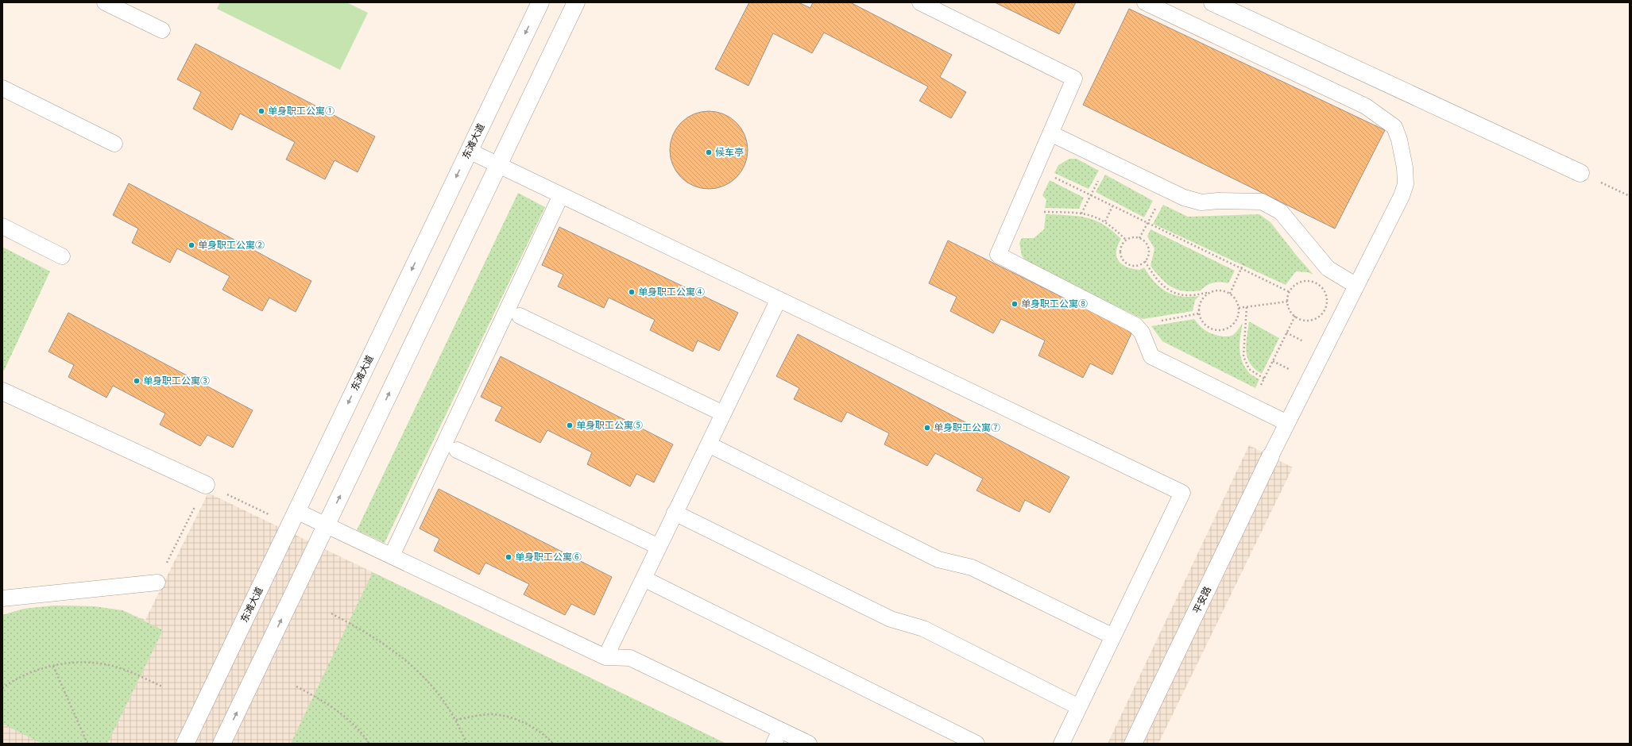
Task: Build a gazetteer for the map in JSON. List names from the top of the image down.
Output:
{
  "streets": {
    "street": ["东滩大道", "平安路"]
  },
  "places": [
    "单身职工公寓①",
    "候车亭",
    "单身职工公寓②",
    "单身职工公寓④",
    "单身职工公寓⑧",
    "单身职工公寓③",
    "单身职工公寓⑤",
    "单身职工公寓⑦",
    "单身职工公寓⑥"
  ]
}
